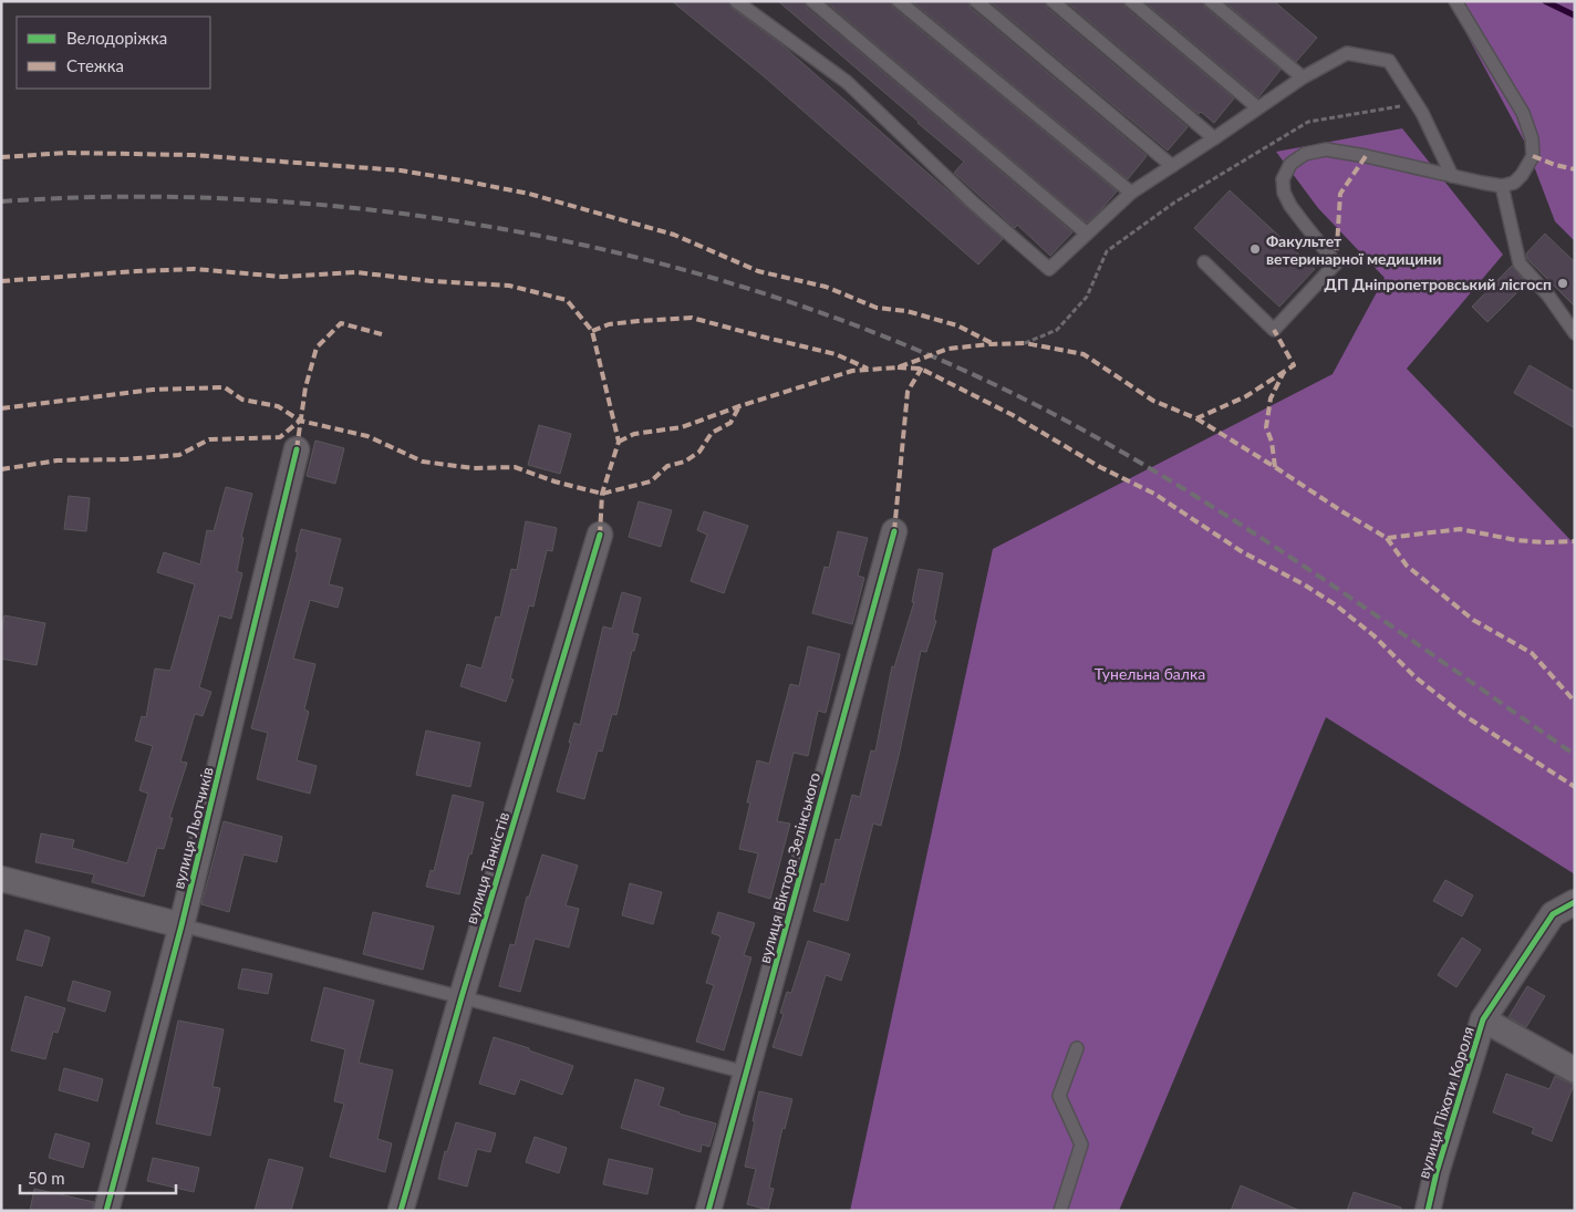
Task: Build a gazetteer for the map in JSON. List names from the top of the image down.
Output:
{
  "streets": {
    "street": [
      "вулиця Льотчиків",
      "вулиця Танкістів",
      "вулиця Віктора Зелінського",
      "вулиця Піхоти Короля"
    ]
  },
  "parks": ["Тунельна балка"],
  "places": ["Факультет ветеринарної медицини", "ДП Дніпропетровський лісгосп"],
  "legend": ["Велодоріжка", "Стежка"],
  "scale_bar": "50 m"
}
